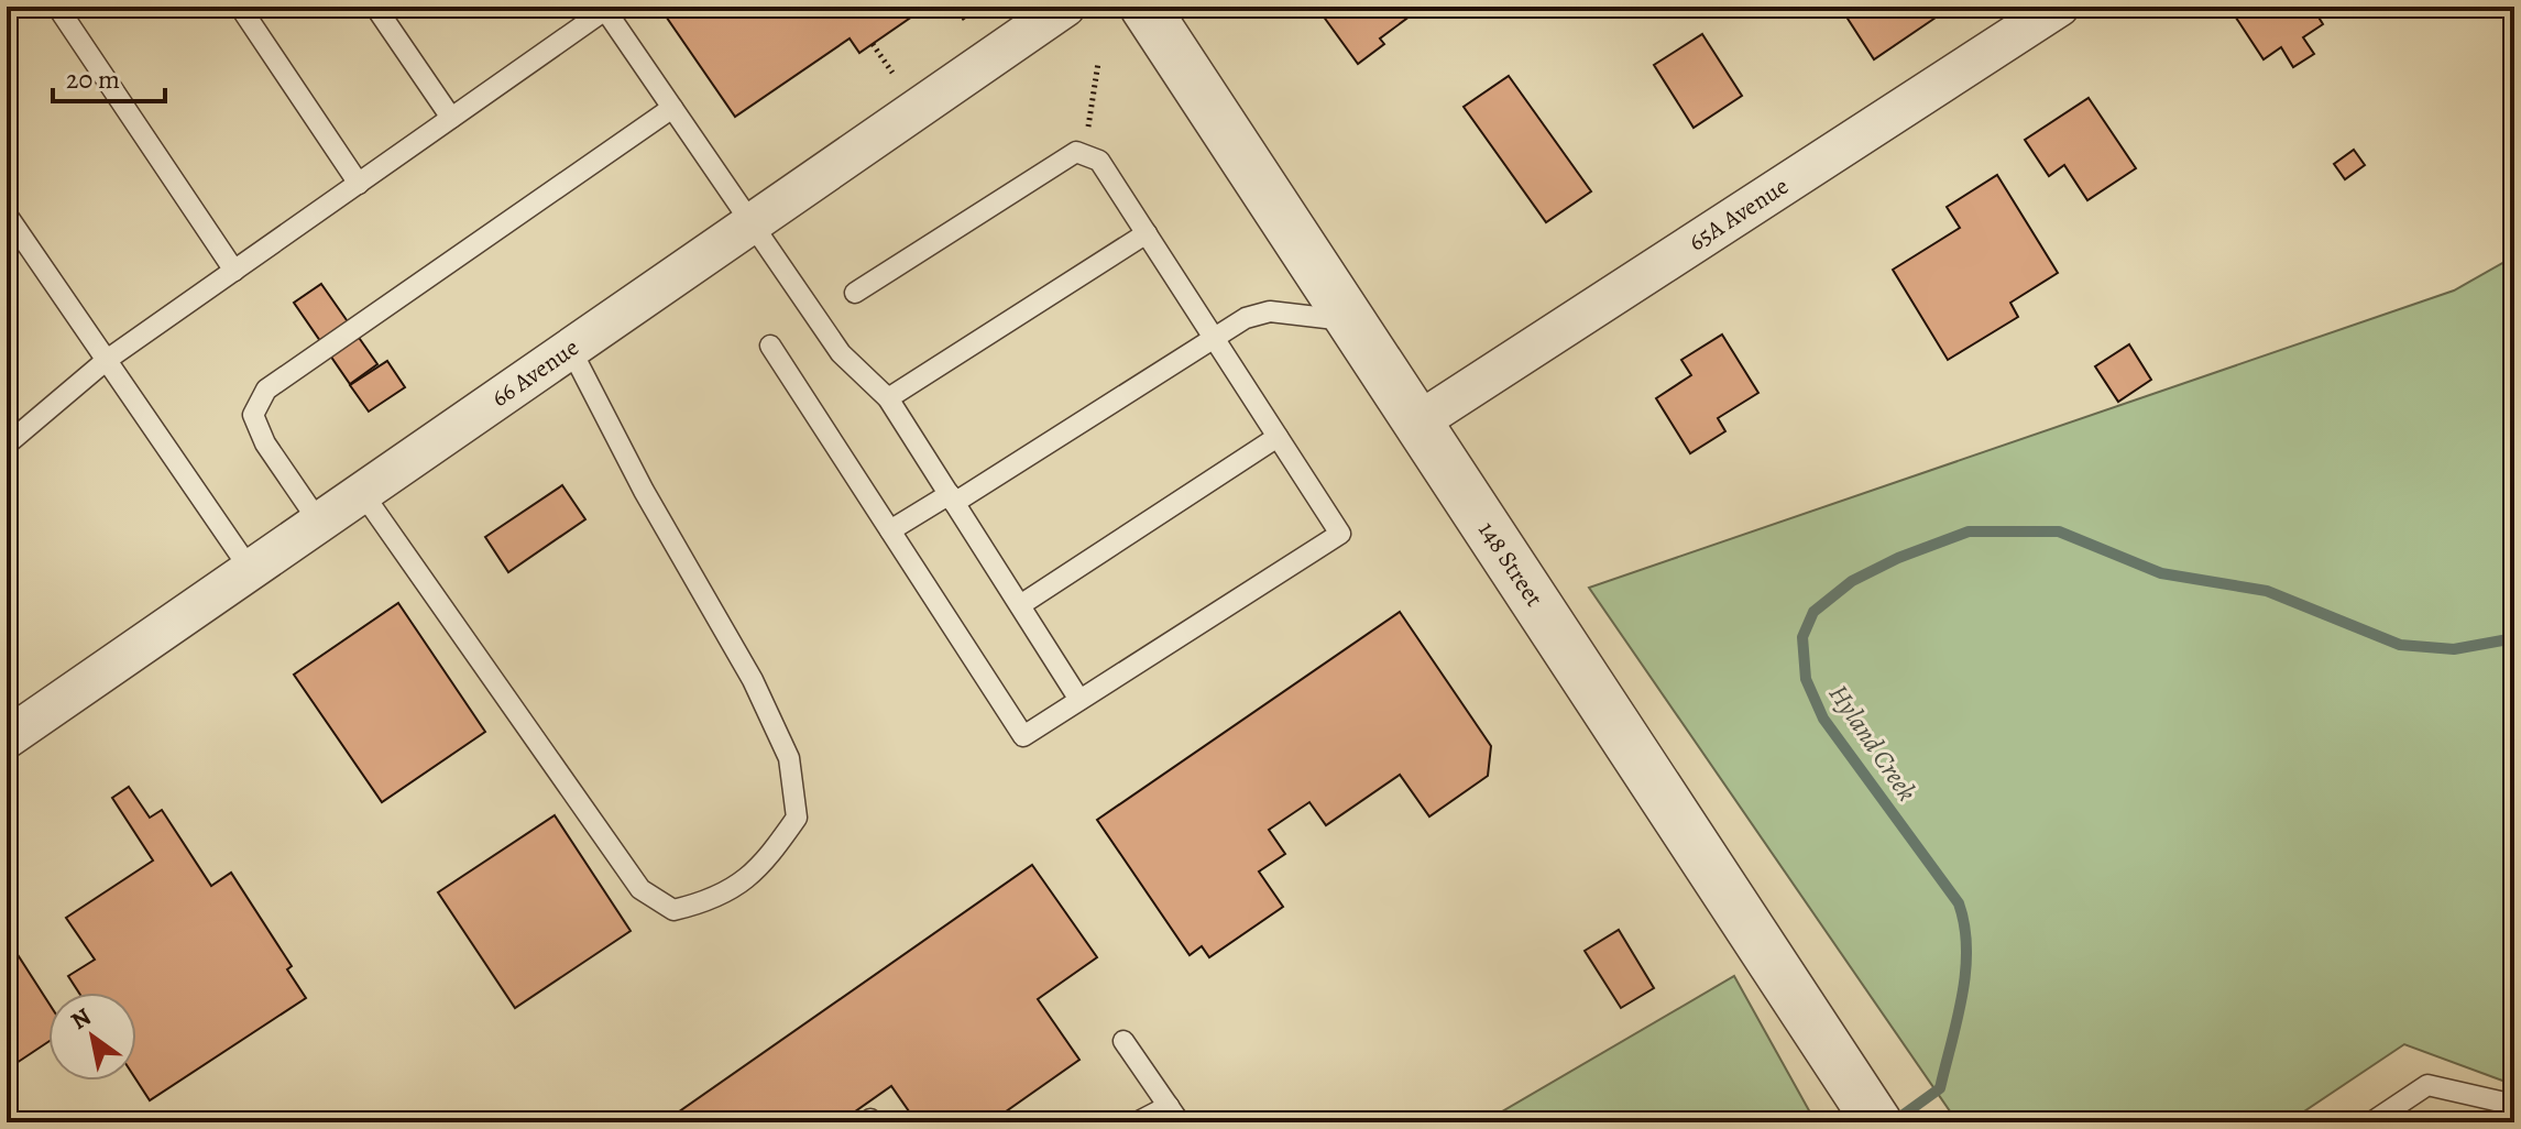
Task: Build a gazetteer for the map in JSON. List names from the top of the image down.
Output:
{
  "streets": {
    "street": ["65A Avenue", "66 Avenue", "148 Street"]
  },
  "crossings": [
    ["65A Avenue", "148 Street"]
  ],
  "water": ["Hyland Creek"],
  "scale_bar": "20 m",
  "north": "top left"
}
